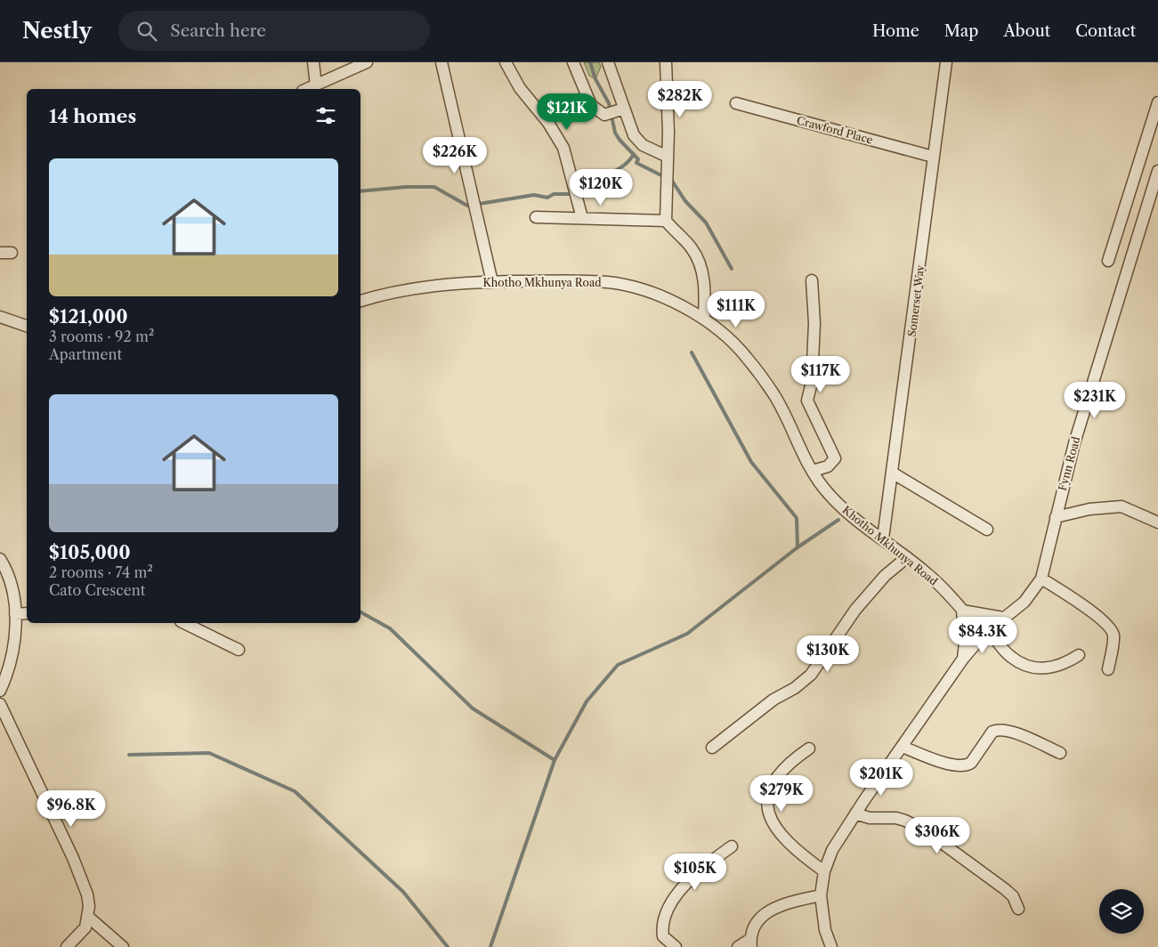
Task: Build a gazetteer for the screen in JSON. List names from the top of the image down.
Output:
{
  "streets": {
    "street": [
      "Crawford Place",
      "Khotho Mkhunya Road",
      "Somerset Way",
      "Fynn Road"
    ]
  },
  "crossings": [
    ["Crawford Place", "Somerset Way"],
    ["Khotho Mkhunya Road", "Somerset Way"],
    ["Khotho Mkhunya Road", "Fynn Road"]
  ],
  "page": {
    "header": "Nestly",
    "search": "Search here",
    "nav": [
      "Home",
      "Map",
      "About",
      "Contact"
    ],
    "price": [
      "$282K",
      "$121K",
      "$226K",
      "$120K",
      "$111K",
      "$117K",
      "$231K",
      "$84.3K",
      "$130K",
      "$201K",
      "$279K",
      "$96.8K",
      "$306K",
      "$105K"
    ],
    "heading": "14 homes",
    "list": [
      {
        "name": "$121,000",
        "note": "3 rooms · 92 m² · Apartment"
      },
      {
        "name": "$105,000",
        "note": "2 rooms · 74 m² · Cato Crescent"
      }
    ]
  }
}
